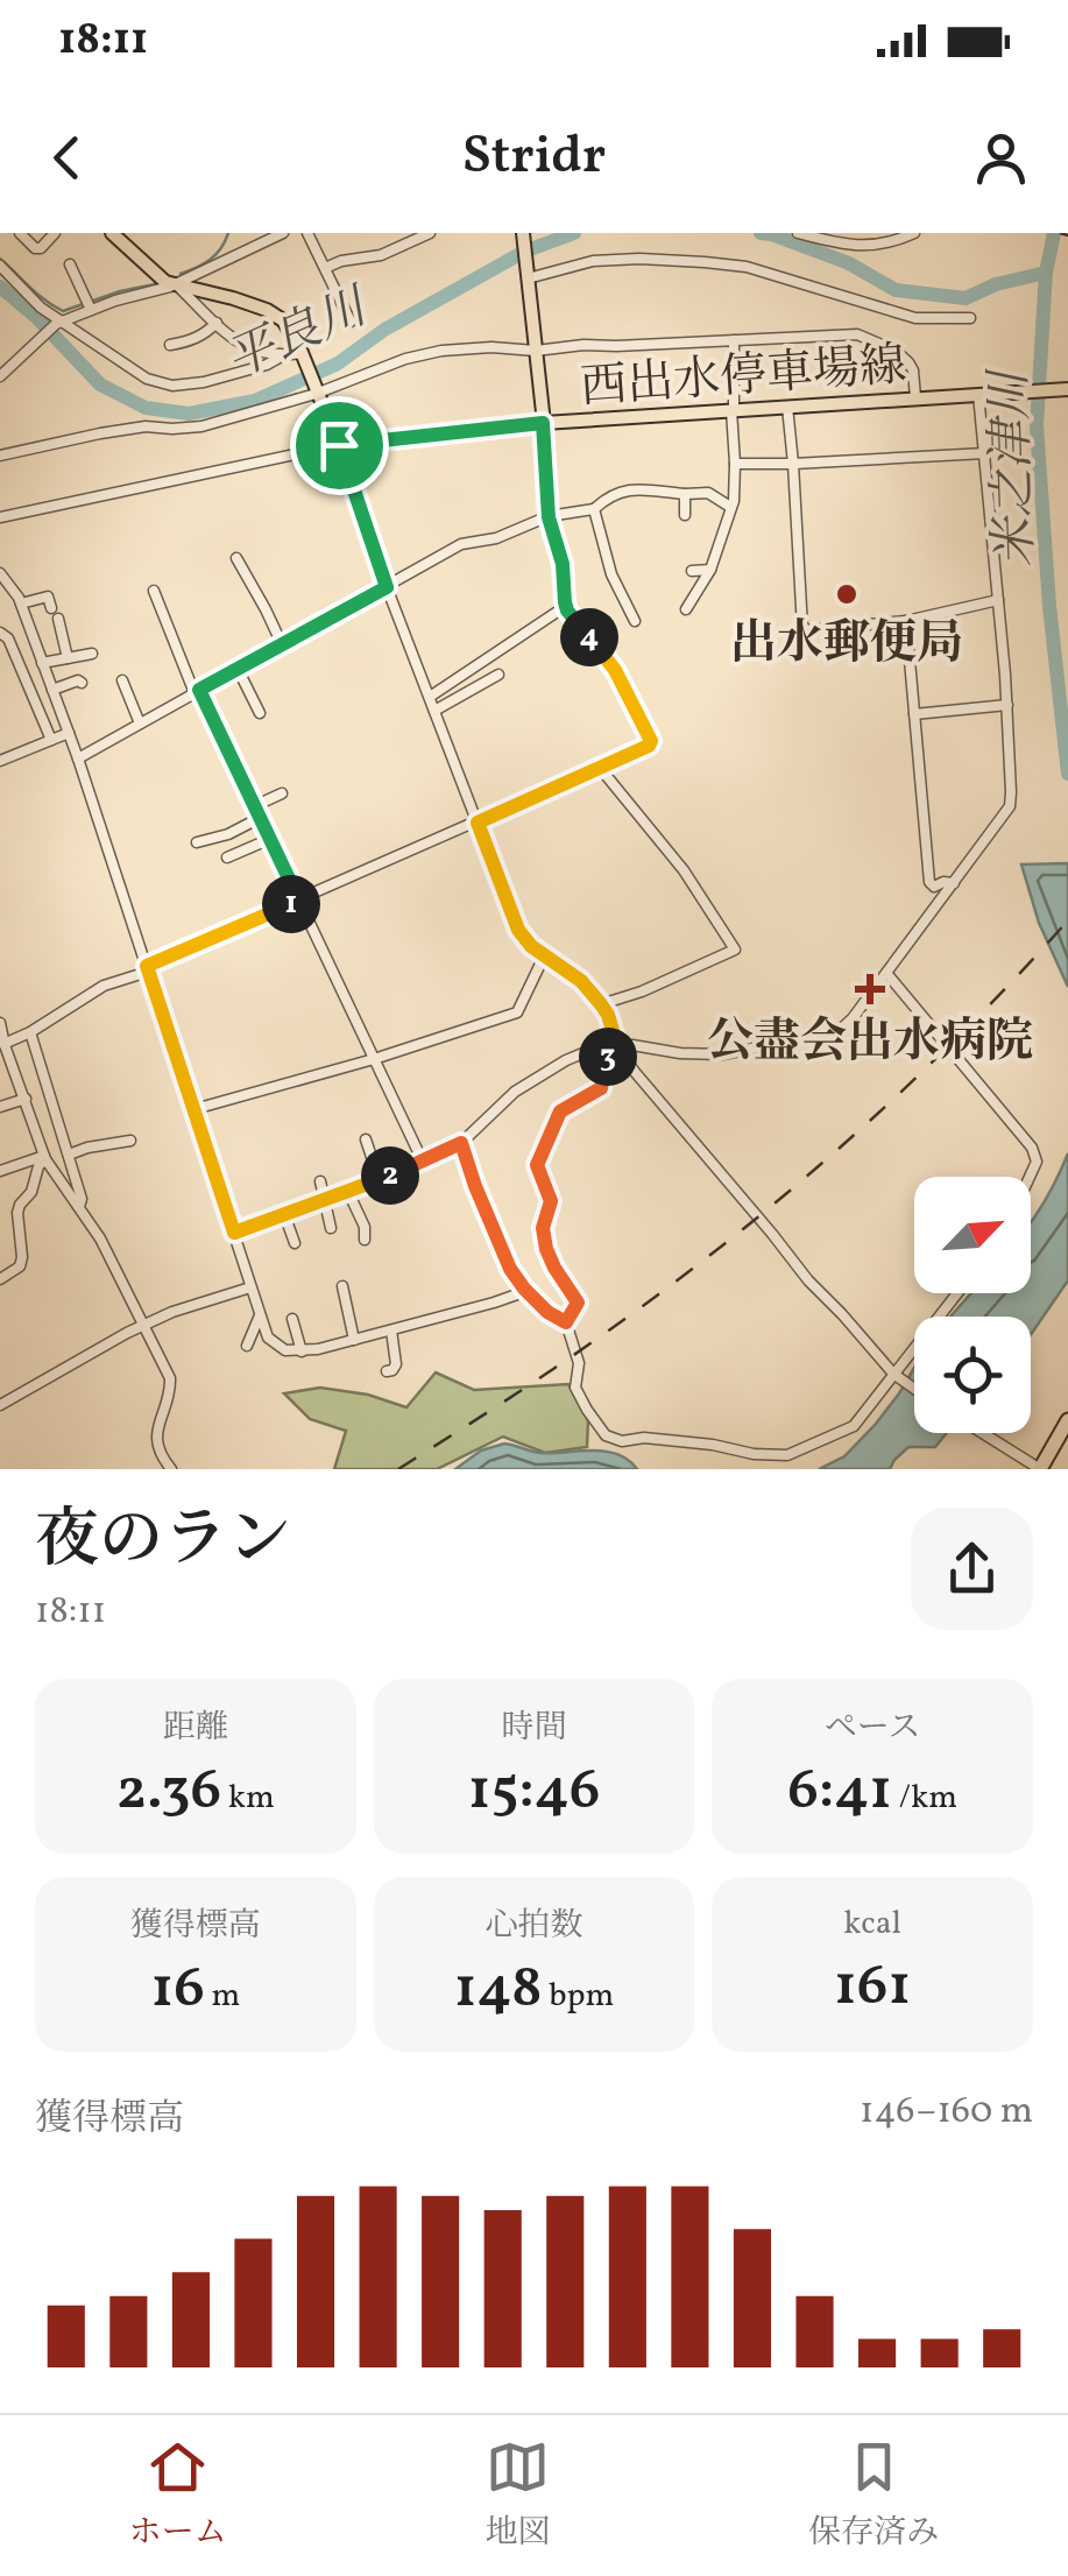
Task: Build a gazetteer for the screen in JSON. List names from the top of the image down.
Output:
{
  "streets": {
    "main road": ["西出水停車場線"]
  },
  "water": ["平良川", "米之津川"],
  "places": {
    "other": ["出水郵便局"],
    "health": ["公盡会出水病院"]
  },
  "north": "top right",
  "page": {
    "status": "18:11",
    "header": "Stridr",
    "pins": [
      "4",
      "1",
      "3",
      "2"
    ],
    "heading": ["夜のラン", "18:11"],
    "stats": [
      ["距離", "2.36 km"],
      ["時間", "15:46"],
      ["ペース", "6:41 /km"],
      ["獲得標高", "16 m"],
      ["心拍数", "148 bpm"],
      ["kcal", "161"]
    ],
    "chart": ["獲得標高", "146–160 m"],
    "tabs": ["ホーム", "地図", "保存済み"]
  }
}
